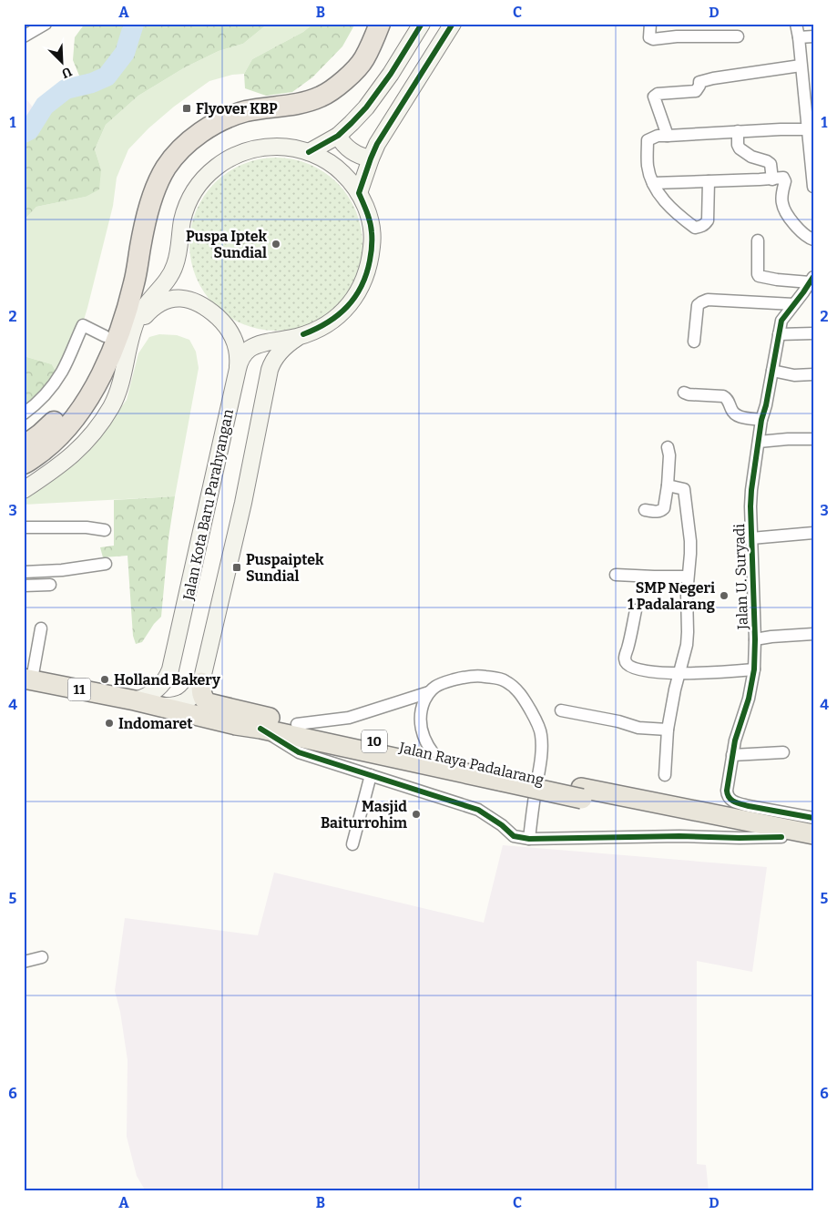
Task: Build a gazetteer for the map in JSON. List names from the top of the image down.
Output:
{
  "streets": {
    "highway": ["11", "10", "Jalan Raya Padalarang"],
    "main road": ["Jalan Kota Baru Parahyangan"],
    "street": ["Jalan U. Suryadi"]
  },
  "crossings": [
    ["Jalan Kota Baru Parahyangan", "Jalan Raya Padalarang"]
  ],
  "places": {
    "transit": ["Flyover KBP", "Puspaiptek Sundial"],
    "other": [
      "Puspa Iptek Sundial",
      "SMP Negeri 1 Padalarang",
      "Holland Bakery",
      "Indomaret",
      "Masjid Baiturrohim"
    ]
  },
  "north": "bottom right",
  "grid": {
    "columns": [
      "A",
      "B",
      "C",
      "D"
    ],
    "rows": [
      "1",
      "2",
      "3",
      "4",
      "5",
      "6"
    ]
  }
}
